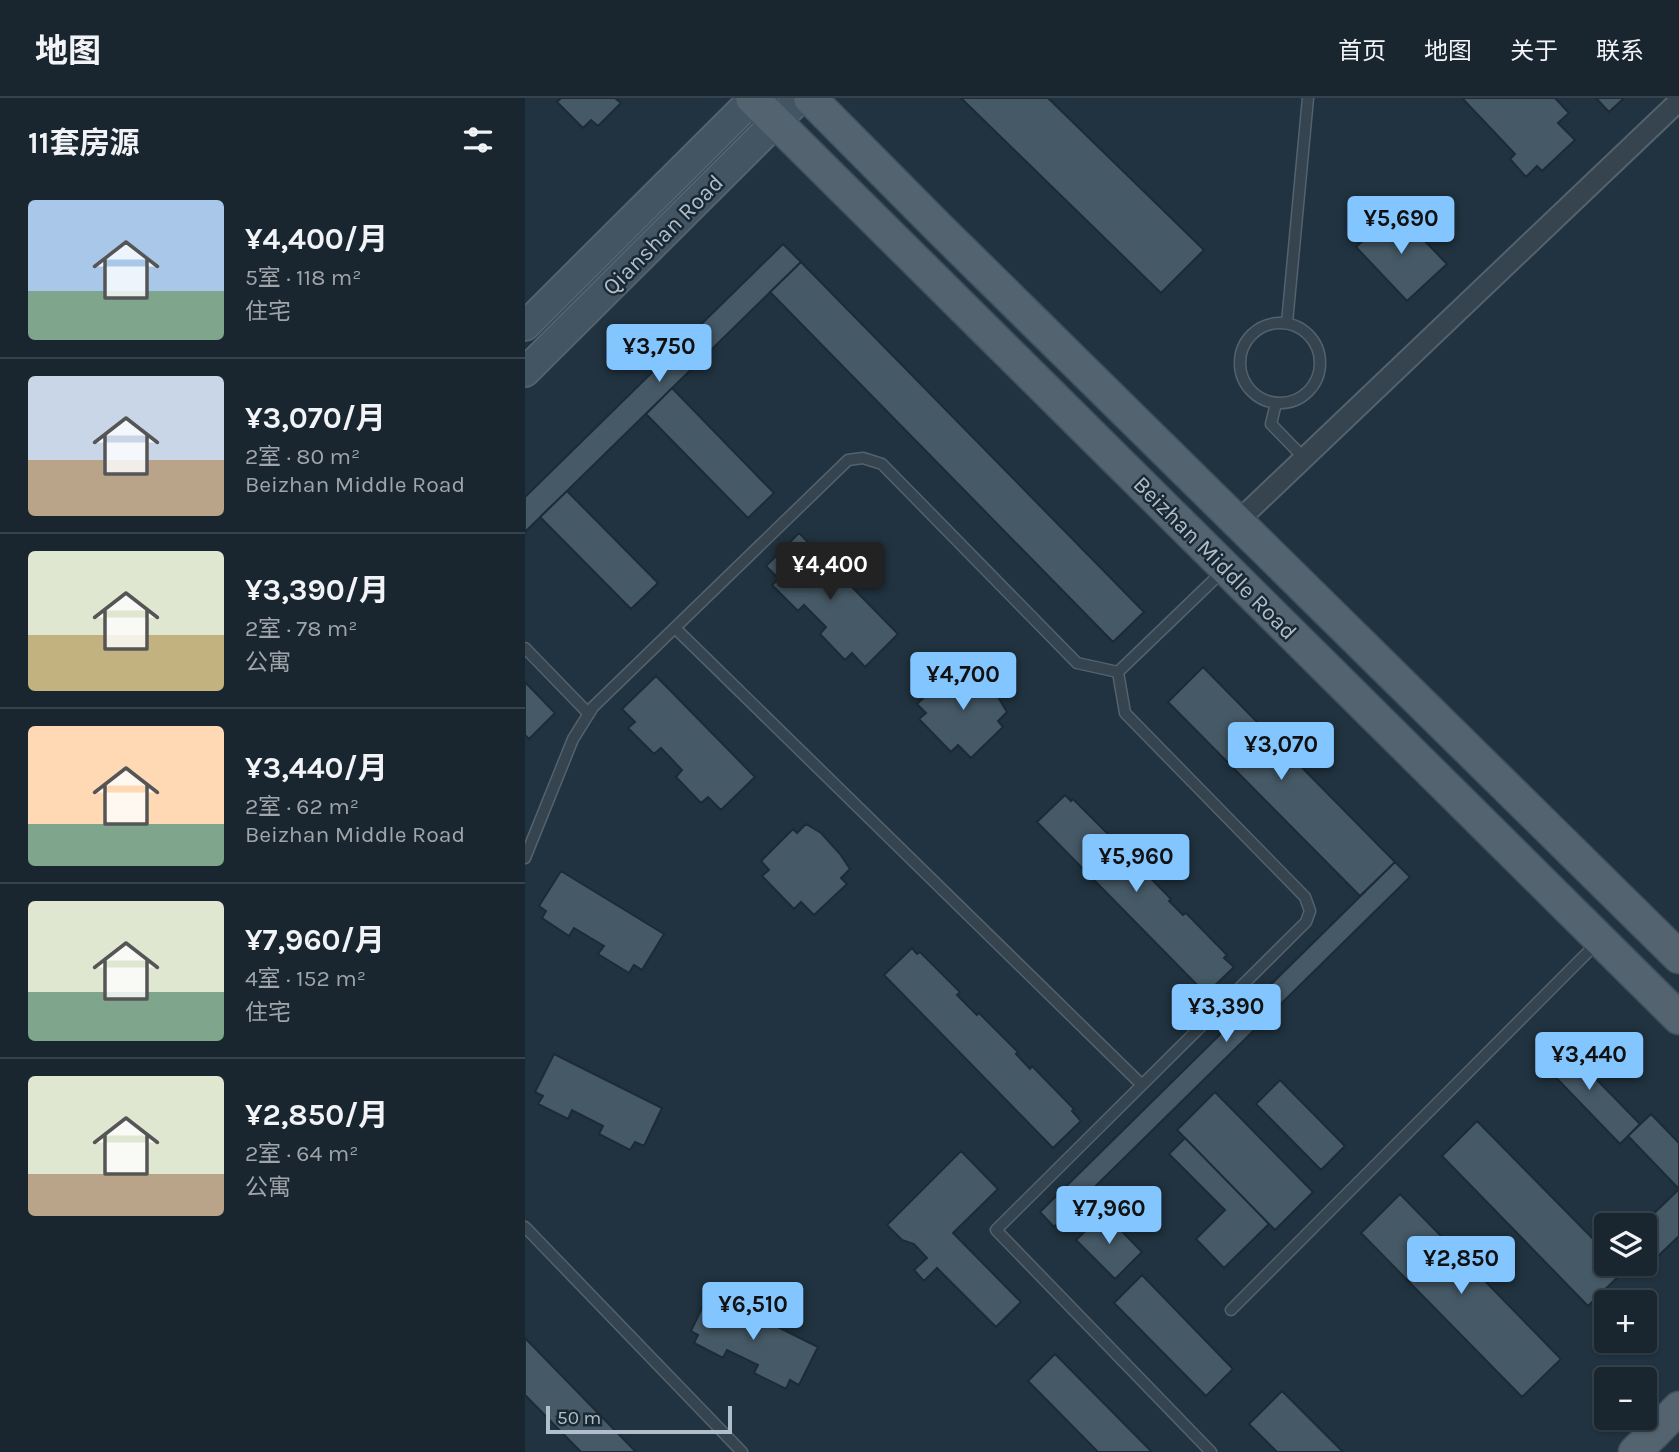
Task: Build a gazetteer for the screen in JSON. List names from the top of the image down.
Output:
{
  "streets": {
    "main road": ["Qianshan Road", "Beizhan Middle Road"]
  },
  "crossings": [
    ["Qianshan Road", "Beizhan Middle Road"]
  ],
  "scale_bar": "50 m",
  "page": {
    "header": "地图",
    "nav": [
      "首页",
      "地图",
      "关于",
      "联系"
    ],
    "heading": "11套房源",
    "list": [
      {
        "name": "¥4,400/月",
        "note": "5室 · 118 m² · 住宅"
      },
      {
        "name": "¥3,070/月",
        "note": "2室 · 80 m² · Beizhan Middle Road"
      },
      {
        "name": "¥3,390/月",
        "note": "2室 · 78 m² · 公寓"
      },
      {
        "name": "¥3,440/月",
        "note": "2室 · 62 m² · Beizhan Middle Road"
      },
      {
        "name": "¥7,960/月",
        "note": "4室 · 152 m² · 住宅"
      },
      {
        "name": "¥2,850/月",
        "note": "2室 · 64 m² · 公寓"
      }
    ],
    "price": [
      "¥5,690",
      "¥3,750",
      "¥4,400",
      "¥4,700",
      "¥3,070",
      "¥5,960",
      "¥3,390",
      "¥3,440",
      "¥7,960",
      "¥2,850",
      "¥6,510"
    ],
    "map_buttons": ["+", "−"],
    "scale": "50 m"
  }
}
